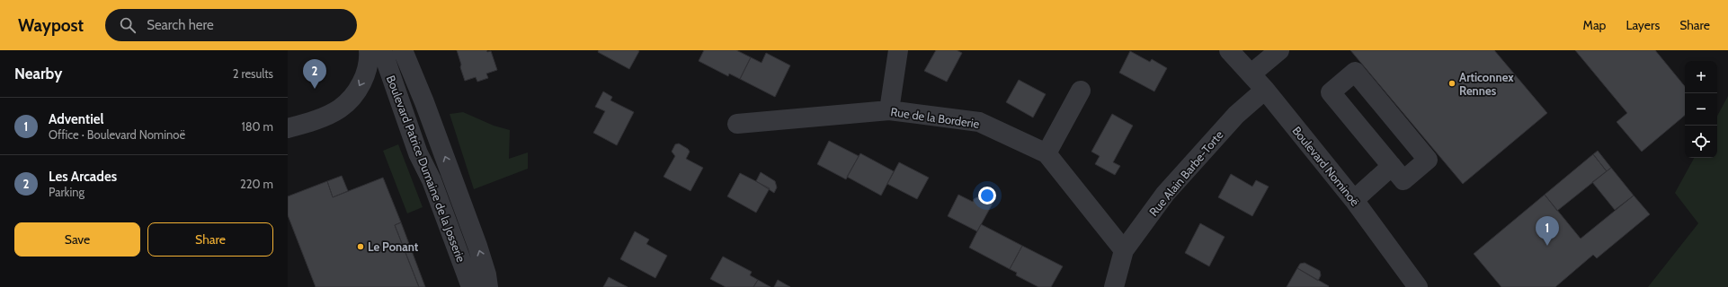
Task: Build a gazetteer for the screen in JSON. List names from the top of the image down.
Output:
{
  "streets": {
    "street": [
      "Rue de la Borderie",
      "Boulevard Nominoë",
      "Boulevard Patrice Dumaine de la Josserie",
      "Rue Alain Barbe-Torte"
    ]
  },
  "crossings": [
    ["Rue de la Borderie", "Rue Alain Barbe-Torte"],
    ["Boulevard Nominoë", "Rue Alain Barbe-Torte"]
  ],
  "places": ["Articonnex Rennes", "Le Ponant"],
  "page": {
    "header": "Waypost",
    "search": "Search here",
    "nav": ["Map", "Layers", "Share"],
    "heading": ["Nearby", "2 results"],
    "pins": ["2", "1"],
    "map_buttons": ["+", "−"],
    "list": [
      {
        "mark": "1",
        "name": "Adventiel",
        "note": "Office · Boulevard Nominoë",
        "value": "180 m"
      },
      {
        "mark": "2",
        "name": "Les Arcades",
        "note": "Parking",
        "value": "220 m"
      }
    ],
    "buttons": ["Save", "Share"]
  }
}
